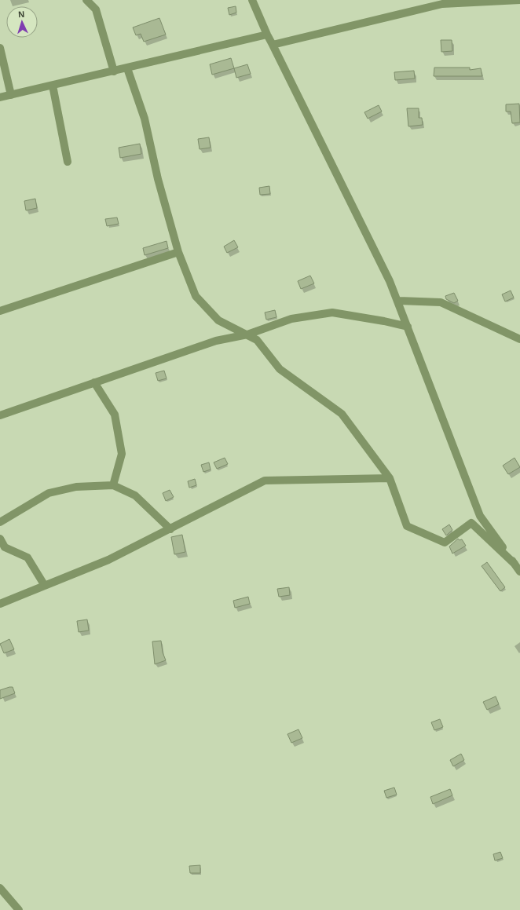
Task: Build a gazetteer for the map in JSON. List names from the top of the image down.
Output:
{
  "north": "top"
}
